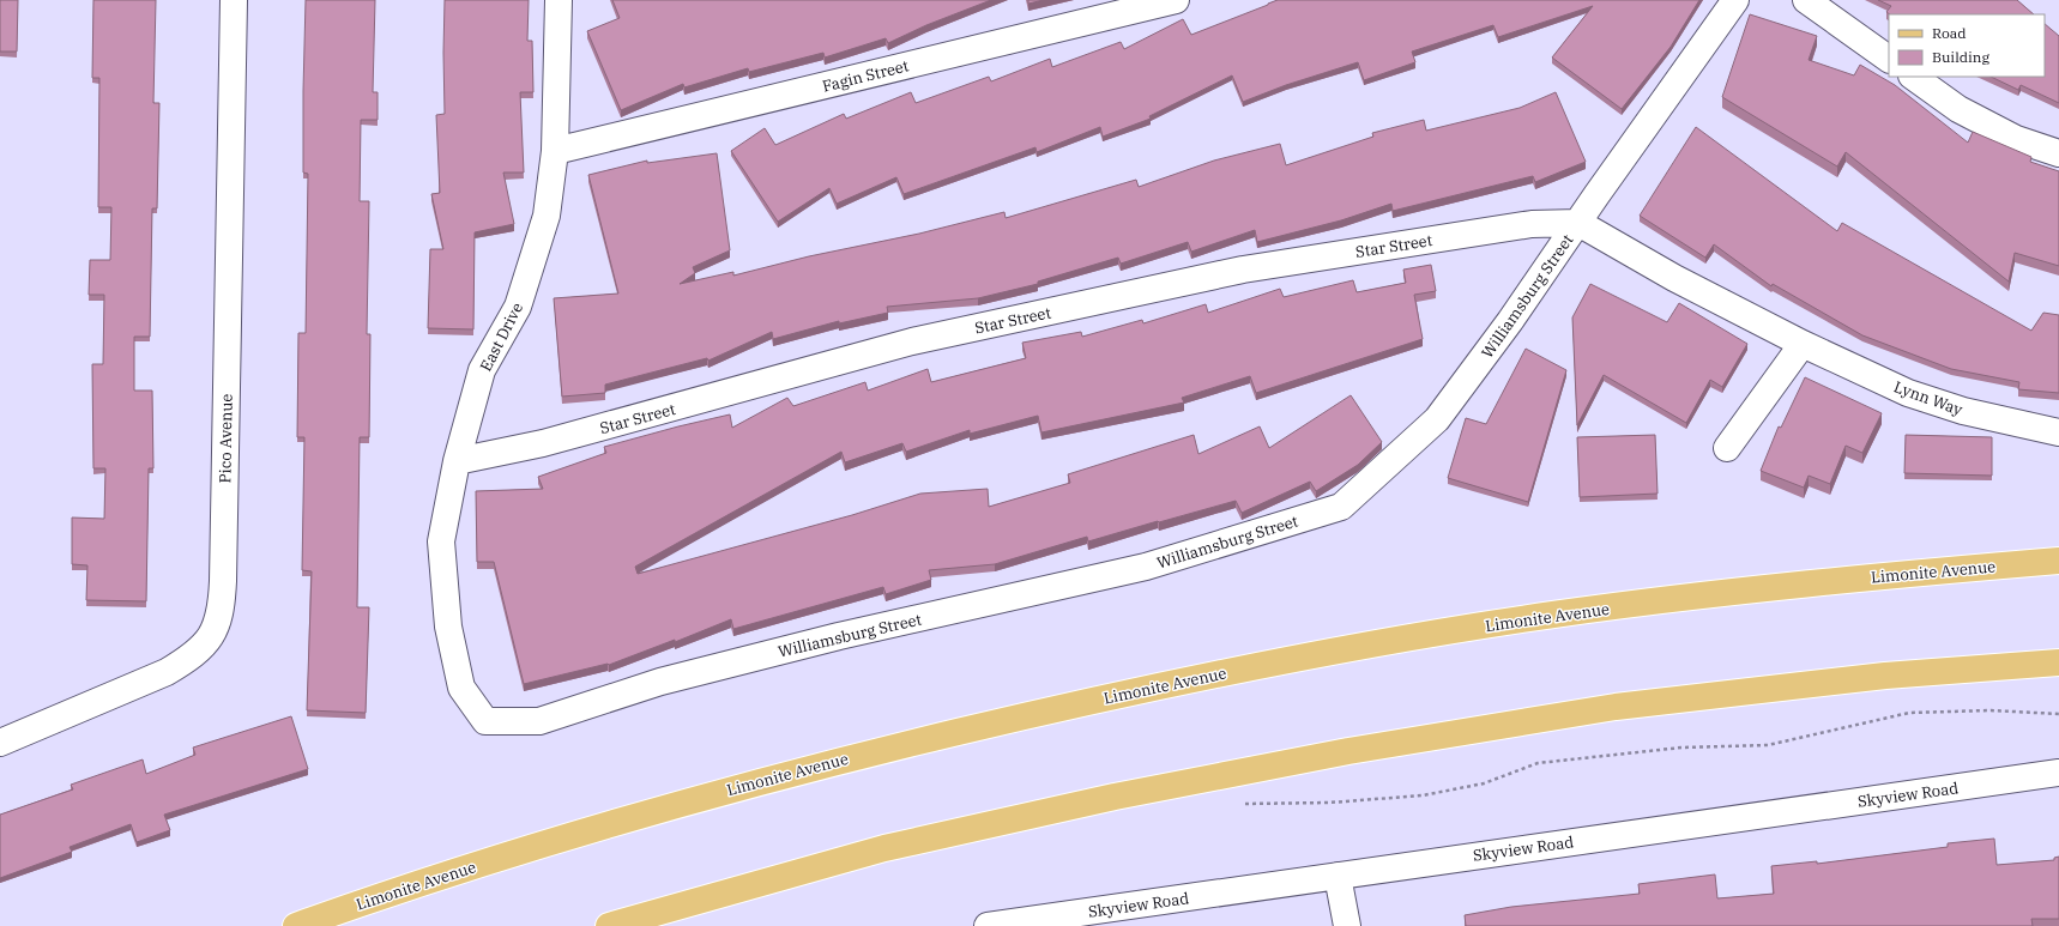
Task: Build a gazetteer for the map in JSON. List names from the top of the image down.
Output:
{
  "streets": {
    "main road": ["Limonite Avenue"],
    "street": [
      "Fagin Street",
      "Star Street",
      "Williamsburg Street",
      "East Drive",
      "Lynn Way",
      "Pico Avenue",
      "Skyview Road"
    ]
  },
  "crossings": [
    ["Fagin Street", "East Drive"],
    ["Star Street", "Williamsburg Street"],
    ["Star Street", "East Drive"],
    ["Star Street", "Lynn Way"],
    ["Williamsburg Street", "East Drive"],
    ["Williamsburg Street", "Lynn Way"]
  ],
  "legend": ["Road", "Building"]
}
